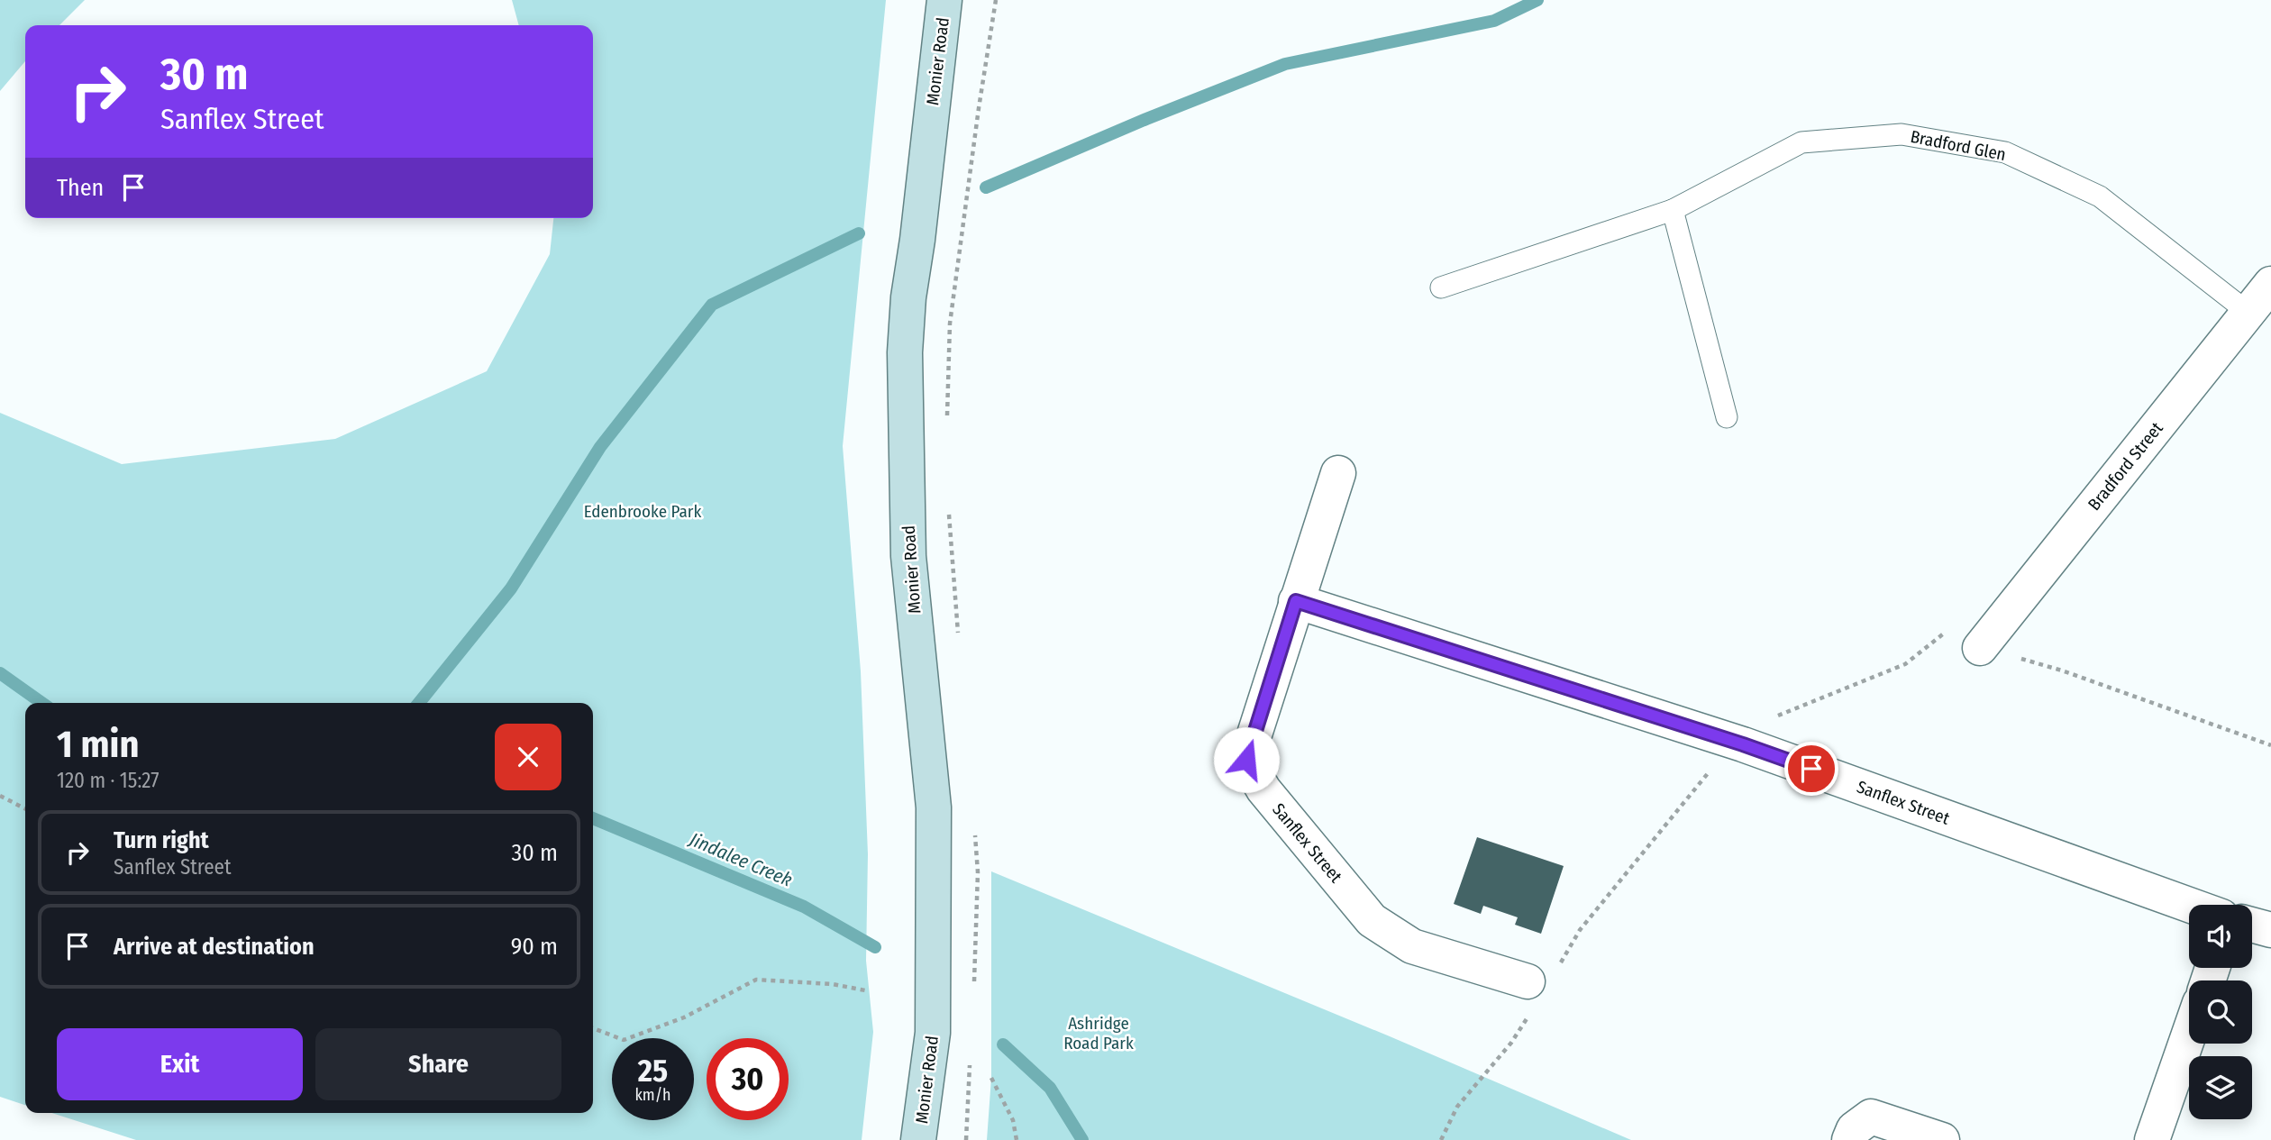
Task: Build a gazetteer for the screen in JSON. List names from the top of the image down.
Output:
{
  "streets": {
    "main road": ["Monier Road"],
    "street": ["Bradford Street", "Sanflex Street"],
    "lane": ["Bradford Glen"]
  },
  "crossings": [
    ["Bradford Glen", "Bradford Street"]
  ],
  "water": ["Jindalee Creek"],
  "parks": ["Edenbrooke Park", "Ashridge Road Park"],
  "page": {
    "turn": ["30 m", "Sanflex Street"],
    "then": "Then",
    "heading": ["1 min", "120 m · 15:27"],
    "list": [
      {
        "name": "Turn right",
        "note": "Sanflex Street",
        "value": "30 m"
      },
      {
        "name": "Arrive at destination",
        "value": "90 m"
      }
    ],
    "buttons": ["Exit", "Share"],
    "speed": "25 km/h",
    "limit": "30"
  }
}
